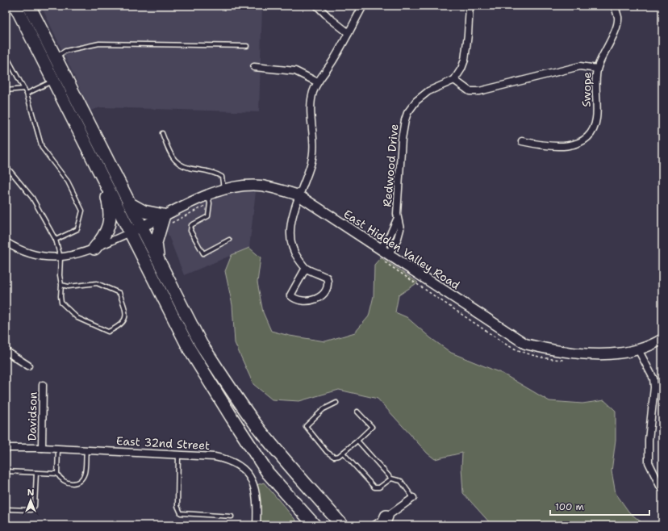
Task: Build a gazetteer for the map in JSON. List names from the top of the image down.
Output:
{
  "streets": {
    "main road": ["East Hidden Valley Road"],
    "street": [
      "Swope",
      "Redwood Drive",
      "Davidson",
      "East 32nd Street"
    ]
  },
  "crossings": [
    ["Redwood Drive", "East Hidden Valley Road"],
    ["Davidson", "East 32nd Street"]
  ],
  "scale_bar": "100 m",
  "north": "top"
}
